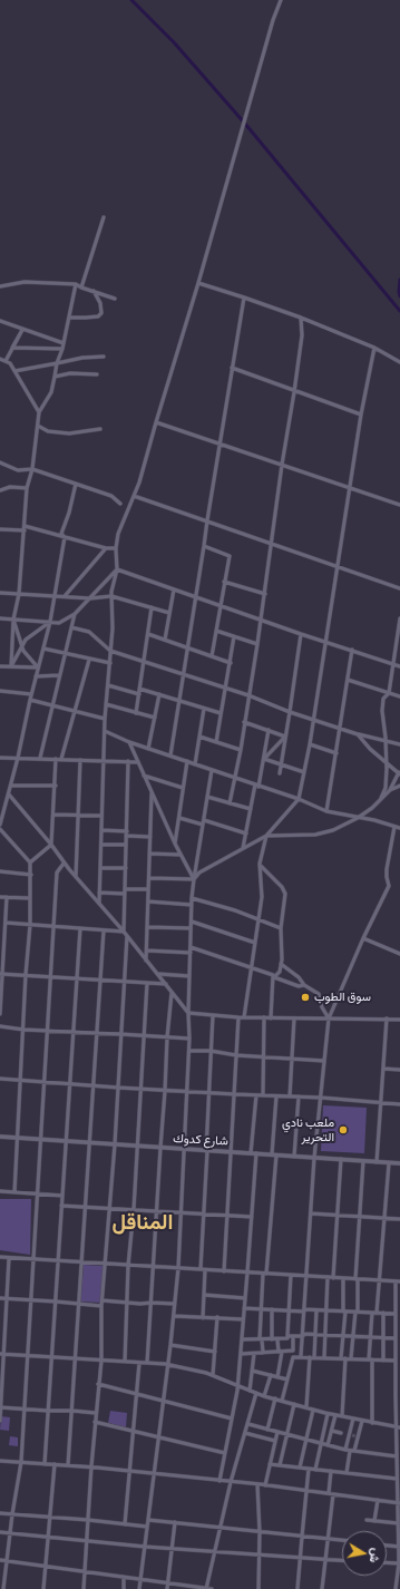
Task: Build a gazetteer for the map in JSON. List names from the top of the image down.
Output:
{
  "streets": {
    "street": ["شارع كدوك"]
  },
  "districts": ["المناقل"],
  "places": ["سوق الطوب", "ملعب نادي التحرير"],
  "north": "right"
}
